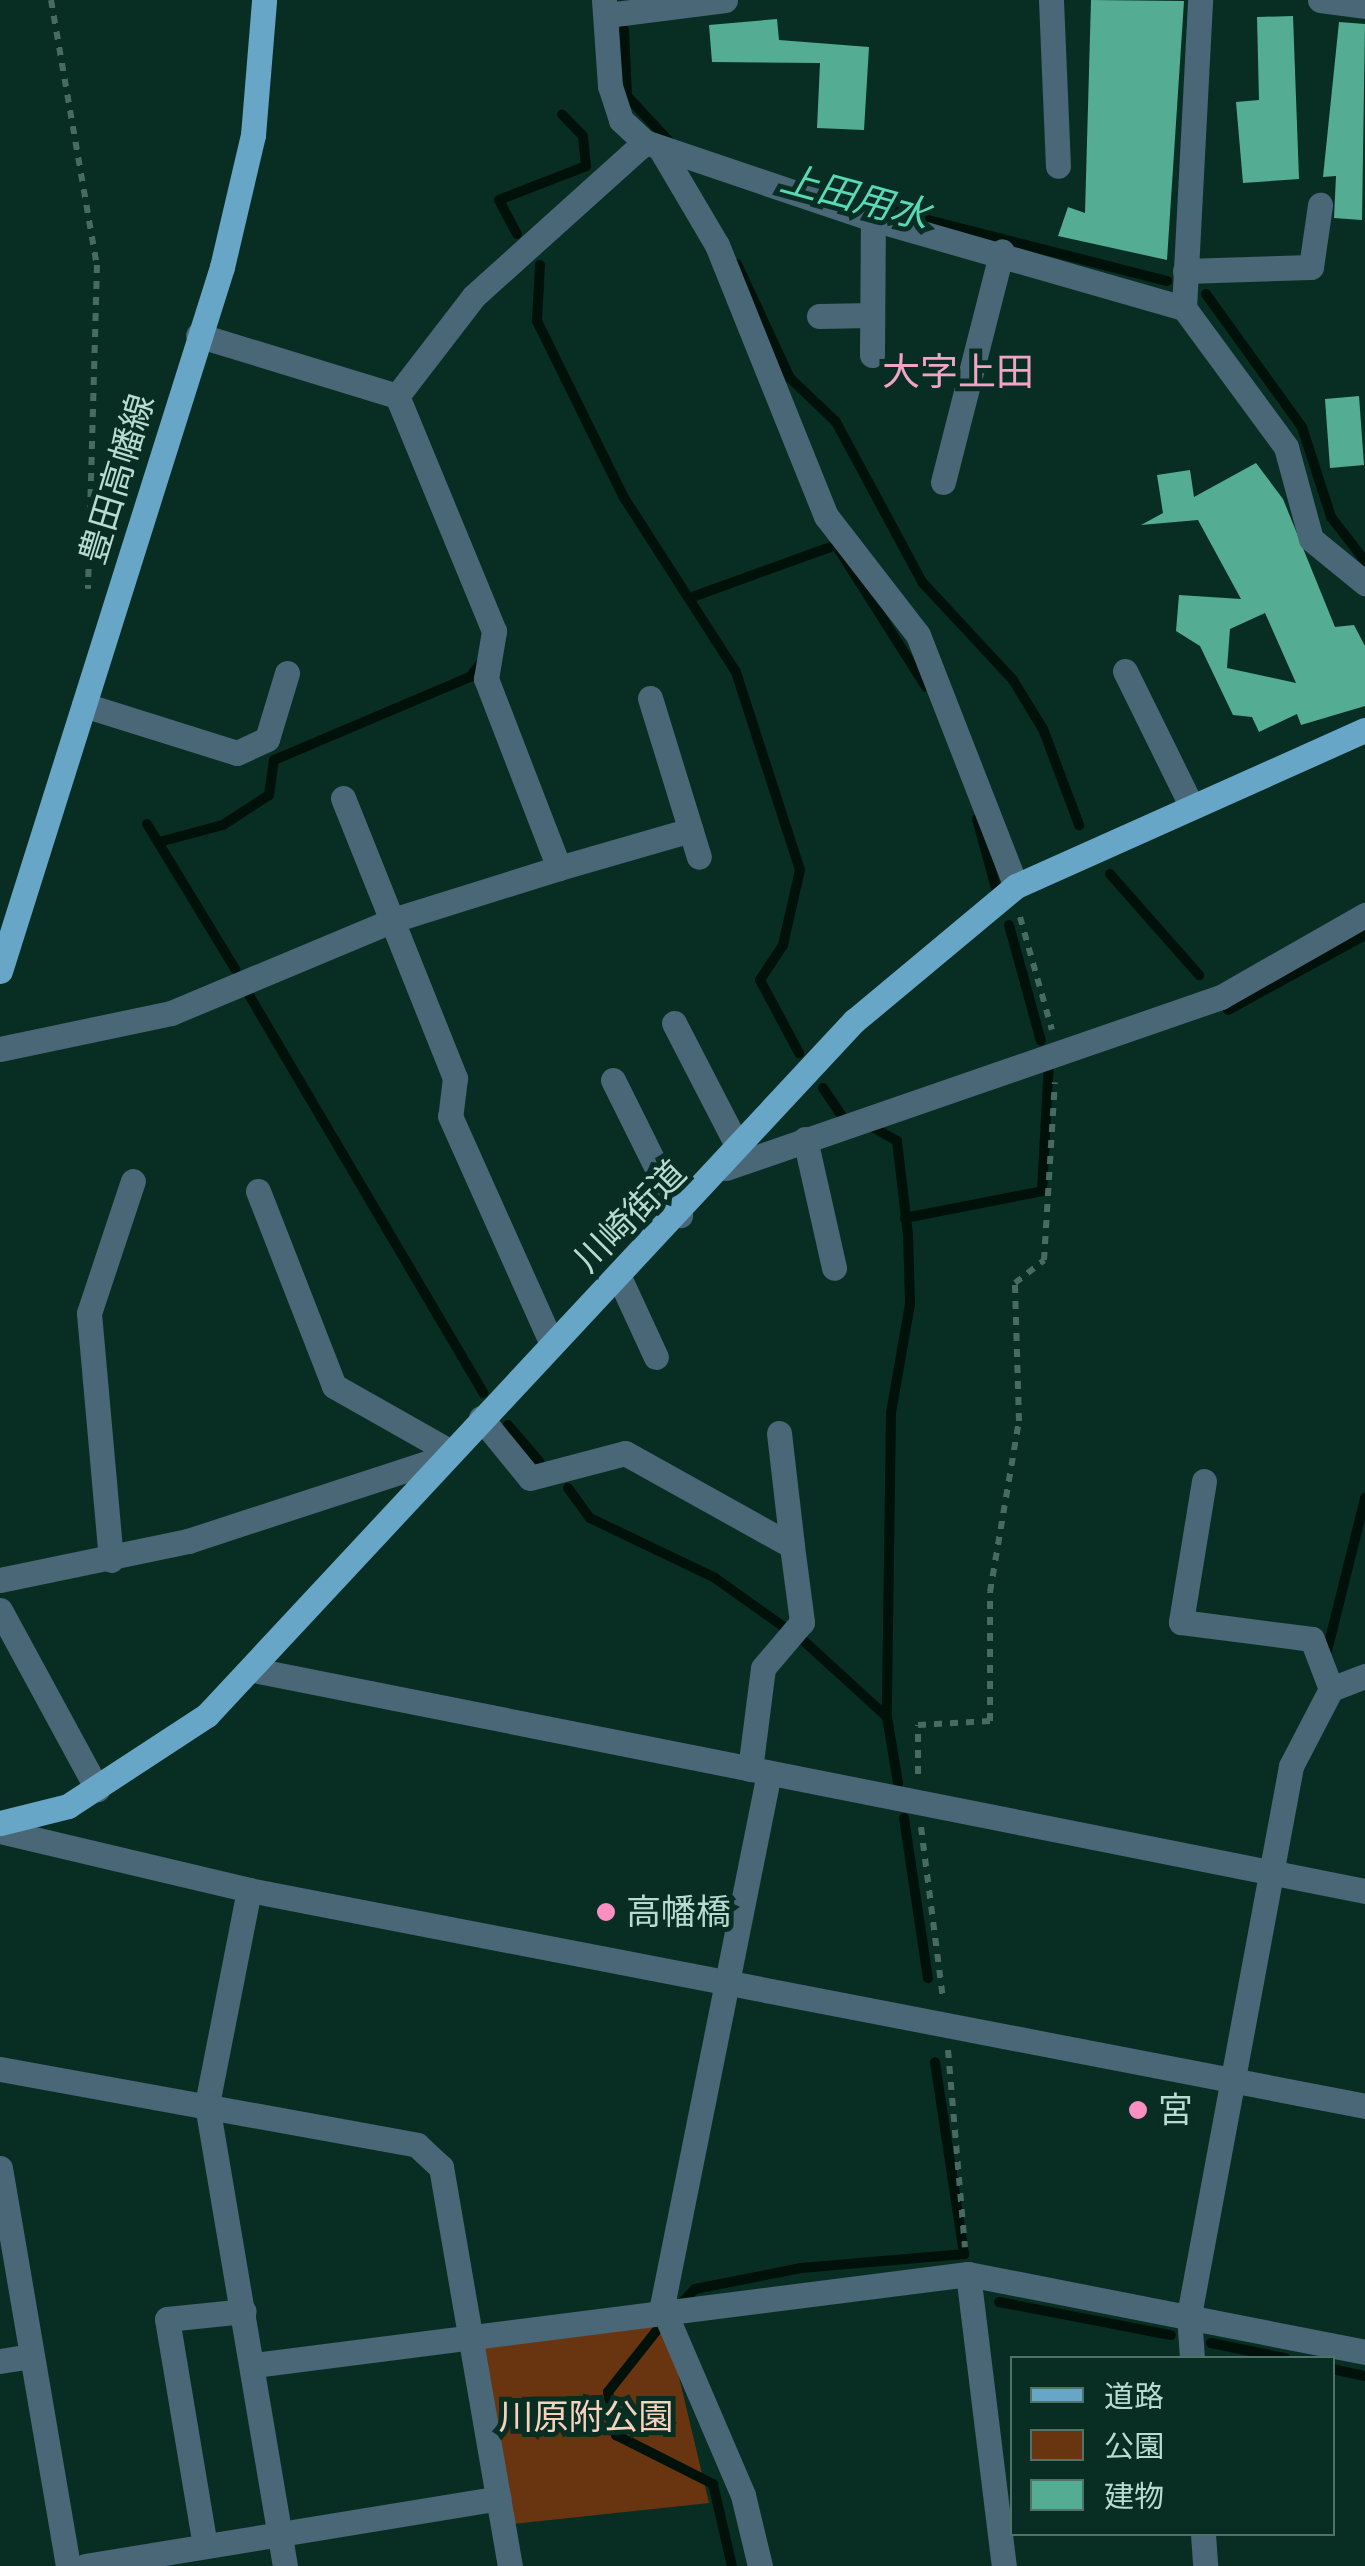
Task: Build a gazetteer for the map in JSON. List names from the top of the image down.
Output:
{
  "streets": {
    "main road": ["豊田高幡線", "川崎街道"]
  },
  "districts": ["大字上田"],
  "water": ["上田用水"],
  "parks": ["川原附公園"],
  "places": ["高幡橋", "宮"],
  "legend": ["道路", "公園", "建物"]
}
